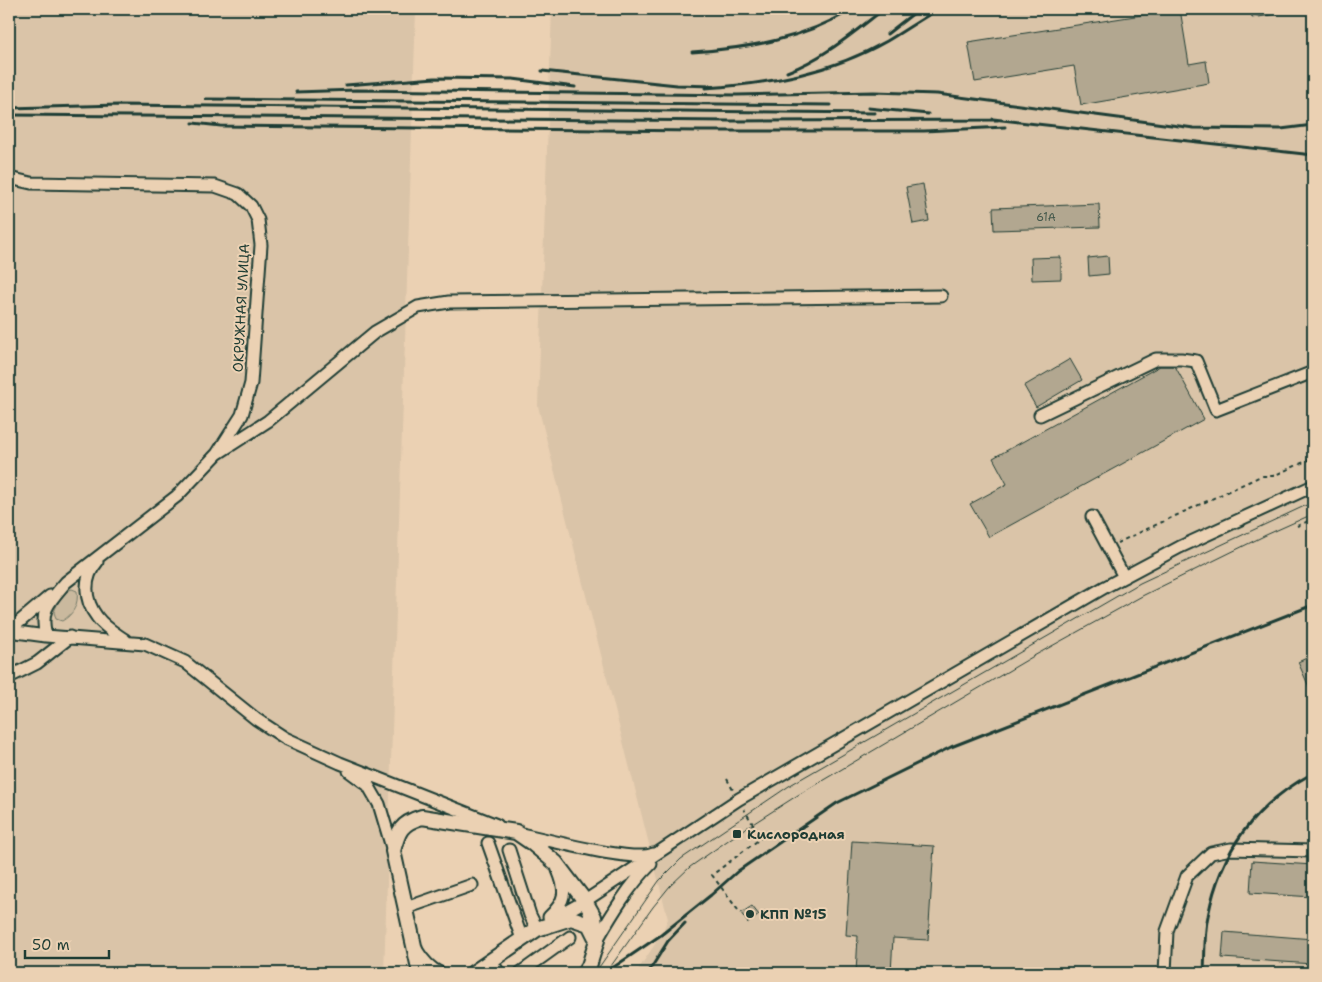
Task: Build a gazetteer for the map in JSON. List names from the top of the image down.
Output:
{
  "streets": {
    "street": ["ОКРУЖНАЯ УЛИЦА"]
  },
  "places": {
    "transit": ["Кислородная"],
    "other": ["КПП №15"]
  },
  "house_numbers": ["61А"],
  "scale_bar": "50 m"
}
